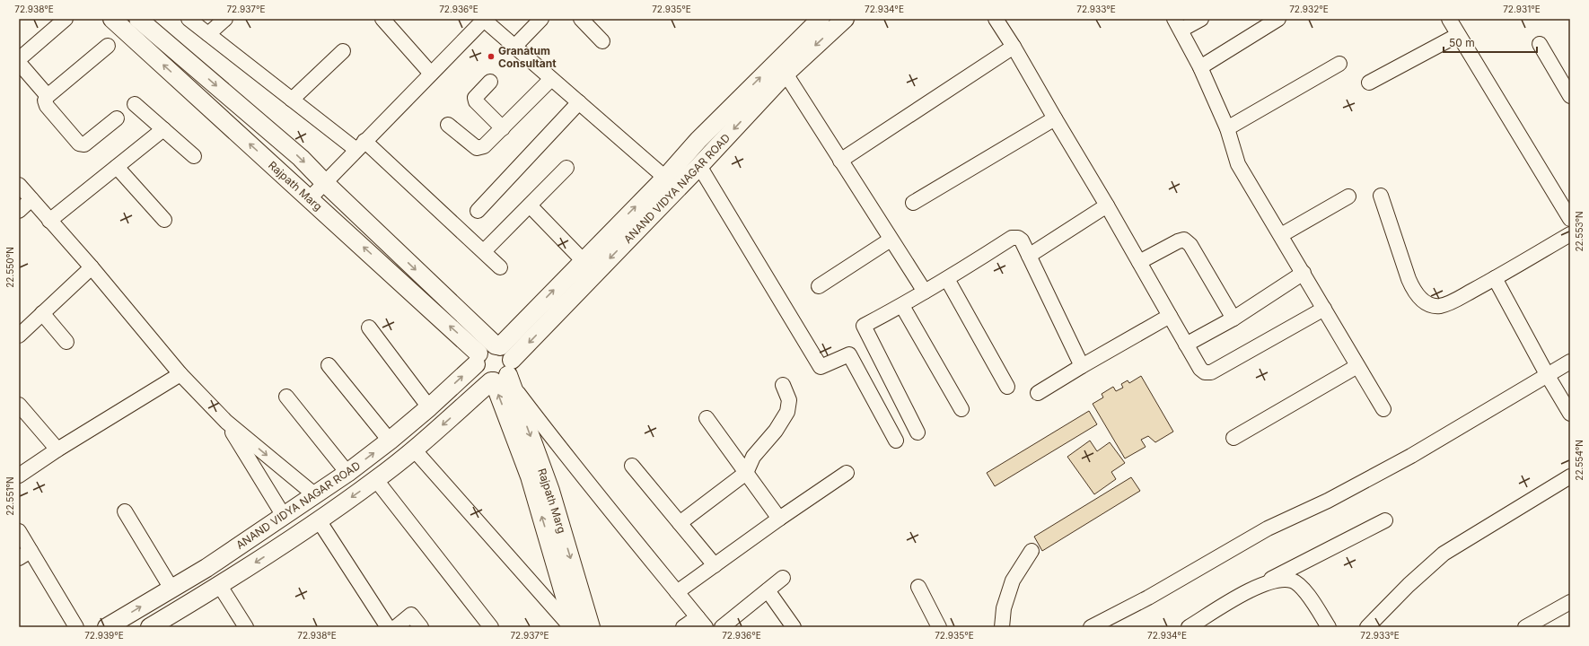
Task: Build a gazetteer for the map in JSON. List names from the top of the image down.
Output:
{
  "streets": {
    "main road": ["Rajpath Marg", "ANAND VIDYA NAGAR ROAD"]
  },
  "crossings": [
    ["Rajpath Marg", "ANAND VIDYA NAGAR ROAD"]
  ],
  "places": ["Granatum Consultant"],
  "scale_bar": "50 m",
  "coordinates": [
    "72.938°E",
    "72.937°E",
    "72.936°E",
    "72.935°E",
    "72.934°E",
    "72.933°E",
    "72.932°E",
    "72.931°E",
    "22.553°N",
    "22.550°N",
    "22.554°N",
    "22.551°N",
    "72.939°E"
  ]
}
